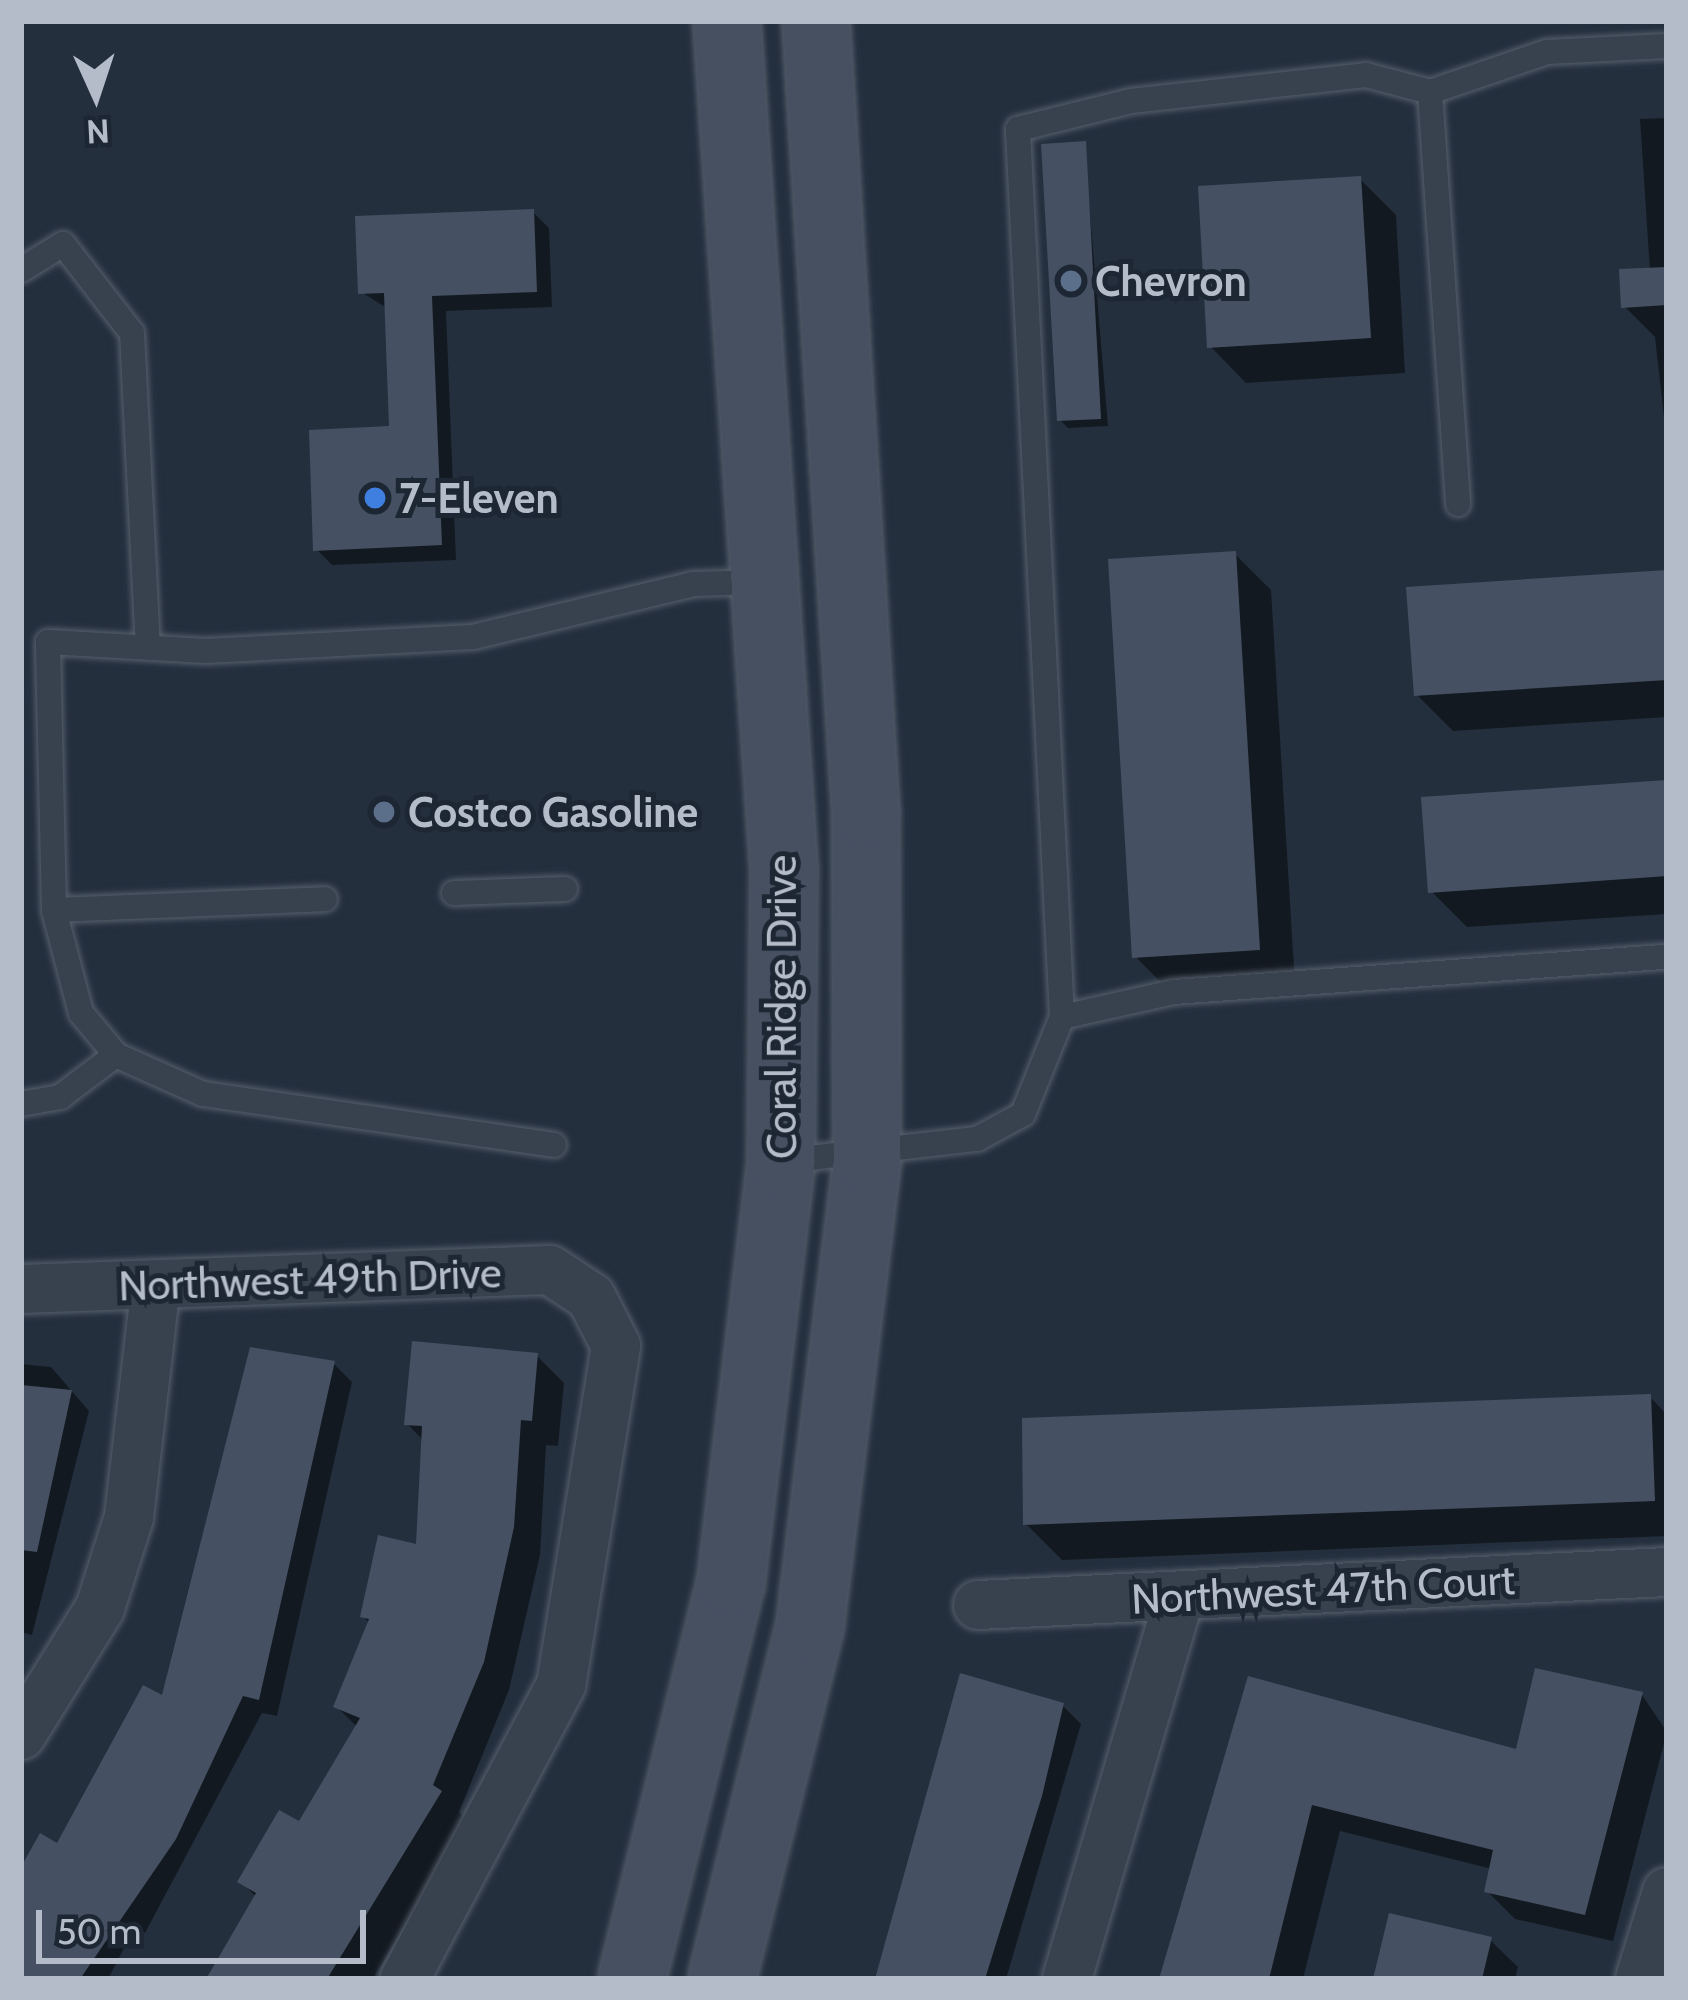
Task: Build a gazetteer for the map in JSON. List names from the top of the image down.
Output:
{
  "streets": {
    "main road": ["Coral Ridge Drive"],
    "street": ["Northwest 49th Drive", "Northwest 47th Court"]
  },
  "places": ["Chevron", "7-Eleven", "Costco Gasoline"],
  "scale_bar": "50 m",
  "north": "bottom"
}
